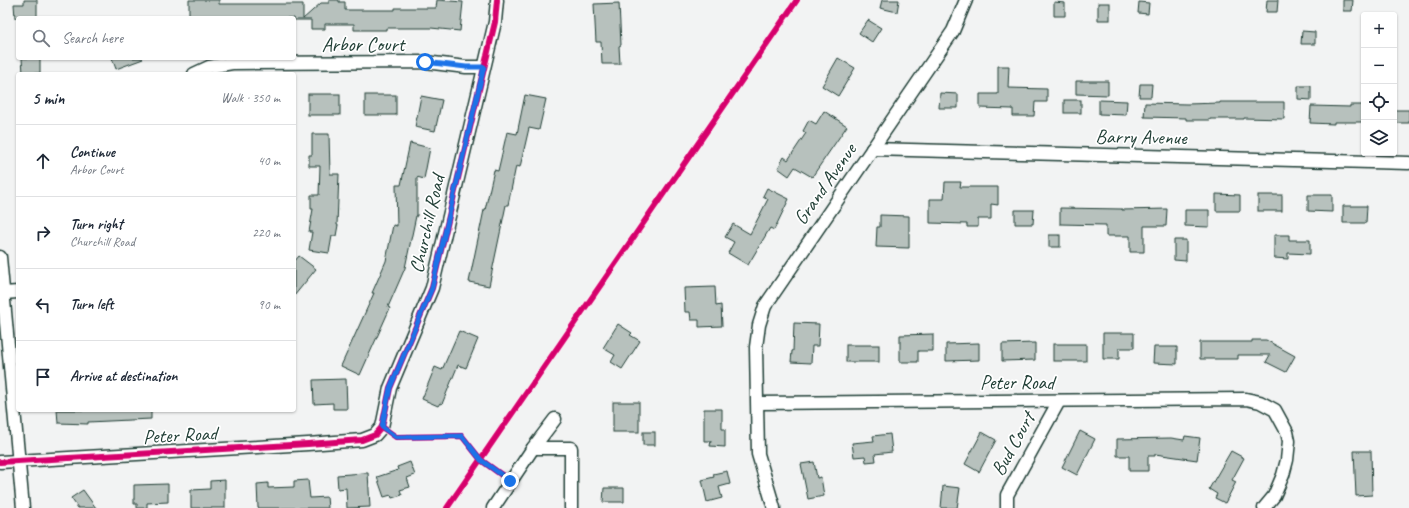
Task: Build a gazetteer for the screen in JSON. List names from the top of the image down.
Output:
{
  "streets": {
    "street": [
      "Arbor Court",
      "Barry Avenue",
      "Grand Avenue",
      "Churchill Road",
      "Peter Road",
      "Bud Court"
    ]
  },
  "crossings": [
    ["Arbor Court", "Churchill Road"],
    ["Barry Avenue", "Grand Avenue"],
    ["Grand Avenue", "Peter Road"],
    ["Churchill Road", "Peter Road"],
    ["Peter Road", "Bud Court"]
  ],
  "page": {
    "map_buttons": ["+", "−"],
    "search": "Search here",
    "heading": ["5 min", "Walk · 350 m"],
    "list": [
      ["Continue", "Arbor Court", "40 m"],
      ["Turn right", "Churchill Road", "220 m"],
      ["Turn left", "90 m"],
      "Arrive at destination"
    ]
  }
}
